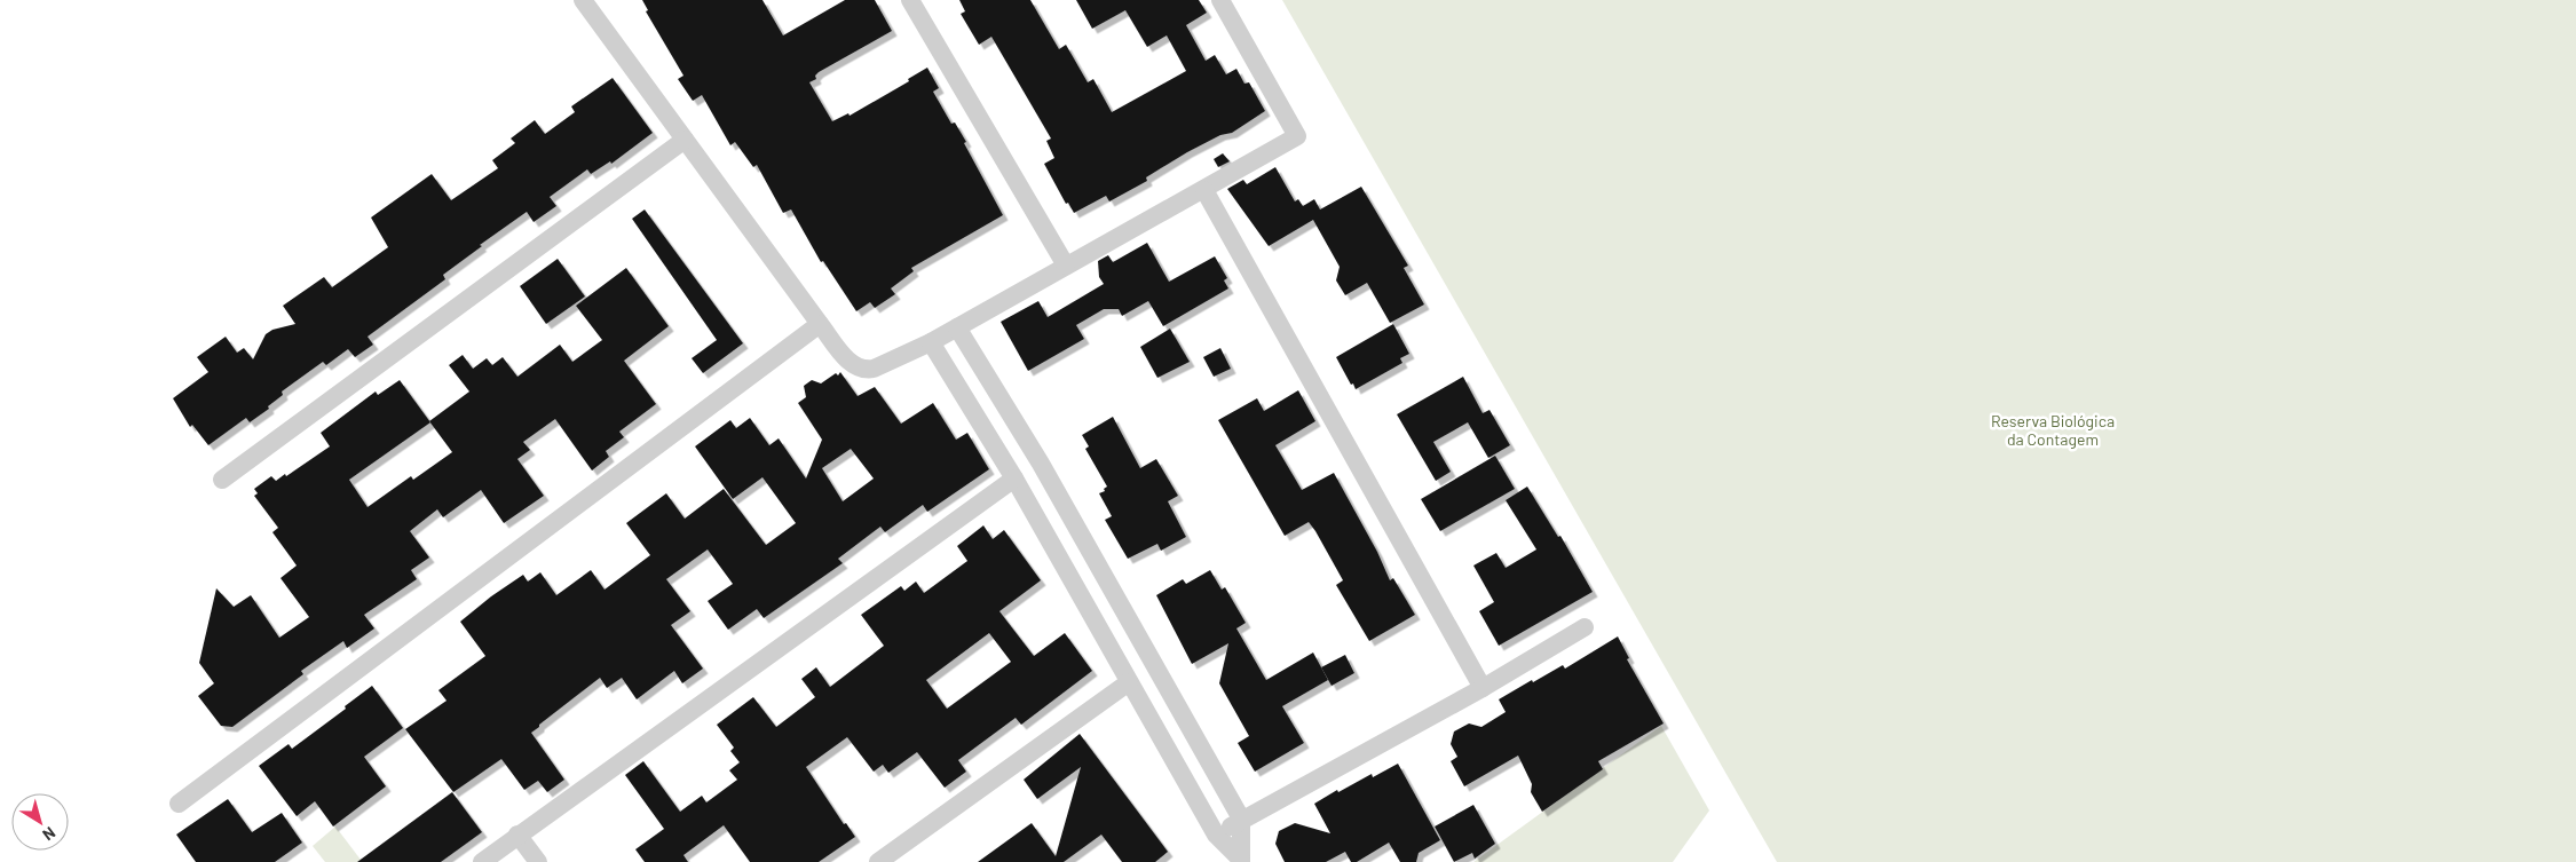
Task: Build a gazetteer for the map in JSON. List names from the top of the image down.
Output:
{
  "parks": ["Reserva Biológica da Contagem"],
  "north": "bottom right"
}
